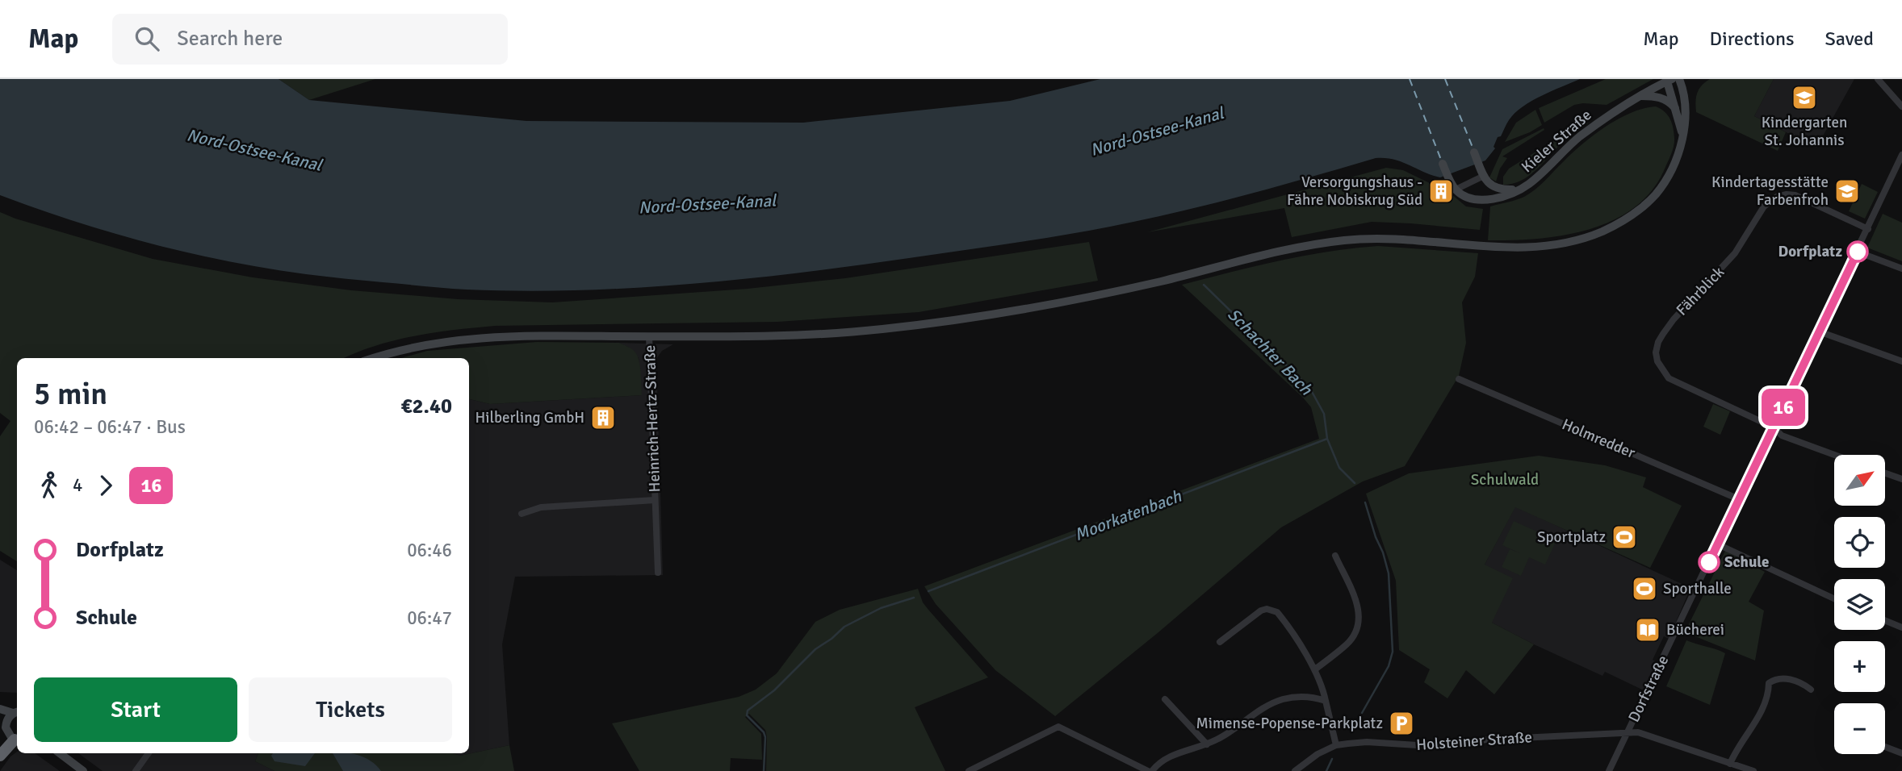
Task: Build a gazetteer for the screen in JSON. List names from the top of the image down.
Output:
{
  "streets": {
    "main road": ["Kieler Straße"],
    "street": [
      "Fährblick",
      "Heinrich-Hertz-Straße",
      "Holmredder",
      "Dorfstraße",
      "Holsteiner Straße"
    ]
  },
  "crossings": [
    ["Fährblick", "Dorfstraße"],
    ["Holmredder", "Dorfstraße"],
    ["Dorfstraße", "Holsteiner Straße"]
  ],
  "water": ["Nord-Ostsee-Kanal", "Schachter Bach", "Moorkatenbach"],
  "parks": ["Schulwald"],
  "places": {
    "school or university": ["Kindergarten St. Johannis", "Kindertagesstätte Farbenfroh"],
    "building": ["Versorgungshaus - Fähre Nobiskrug Süd", "Hilberling GmbH"],
    "other": ["Dorfplatz", "Schule"],
    "sports": ["Sportplatz", "Sporthalle"],
    "library": ["Bücherei"],
    "parking": ["Mimense-Popense-Parkplatz"]
  },
  "lines": ["bus line 16"],
  "north": "top right",
  "page": {
    "header": "Map",
    "search": "Search here",
    "nav": ["Map", "Directions", "Saved"],
    "on_map": "16",
    "heading": ["5 min", "06:42 – 06:47 · Bus", "€2.40"],
    "legs": ["4", "16"],
    "map_buttons": ["+", "−"],
    "list": [
      {
        "name": "Dorfplatz",
        "value": "06:46"
      },
      {
        "name": "Schule",
        "value": "06:47"
      }
    ],
    "buttons": ["Start", "Tickets"]
  }
}
